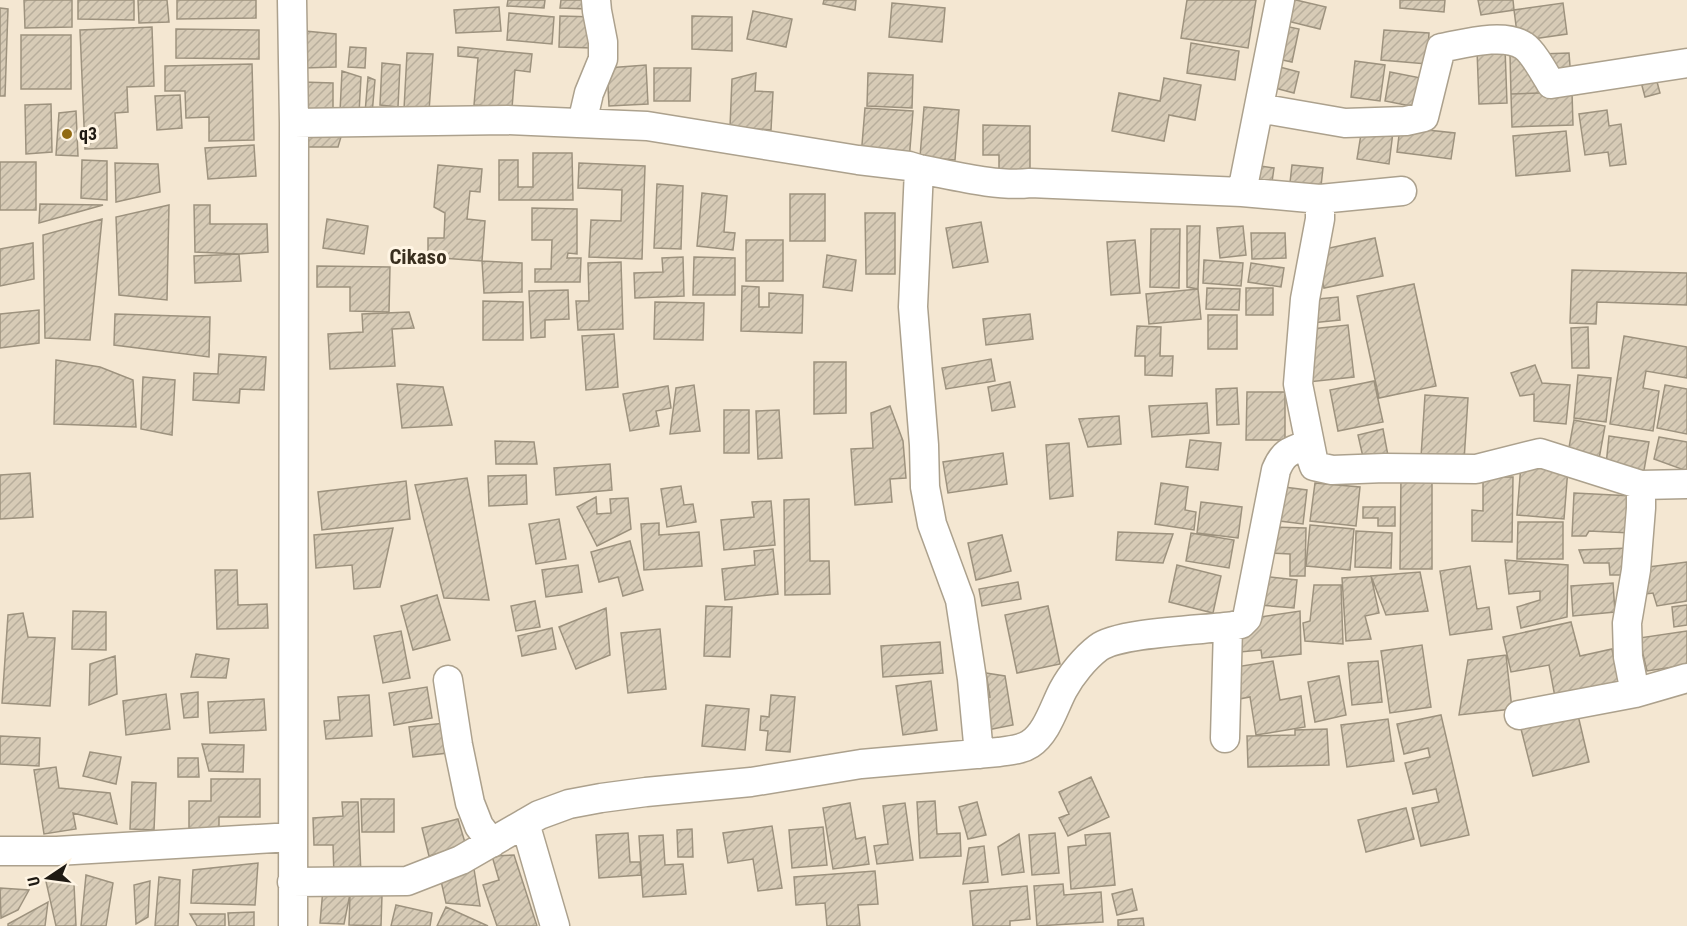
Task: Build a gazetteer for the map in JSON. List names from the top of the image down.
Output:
{
  "districts": ["Cikaso"],
  "places": ["q3"],
  "north": "left"
}
